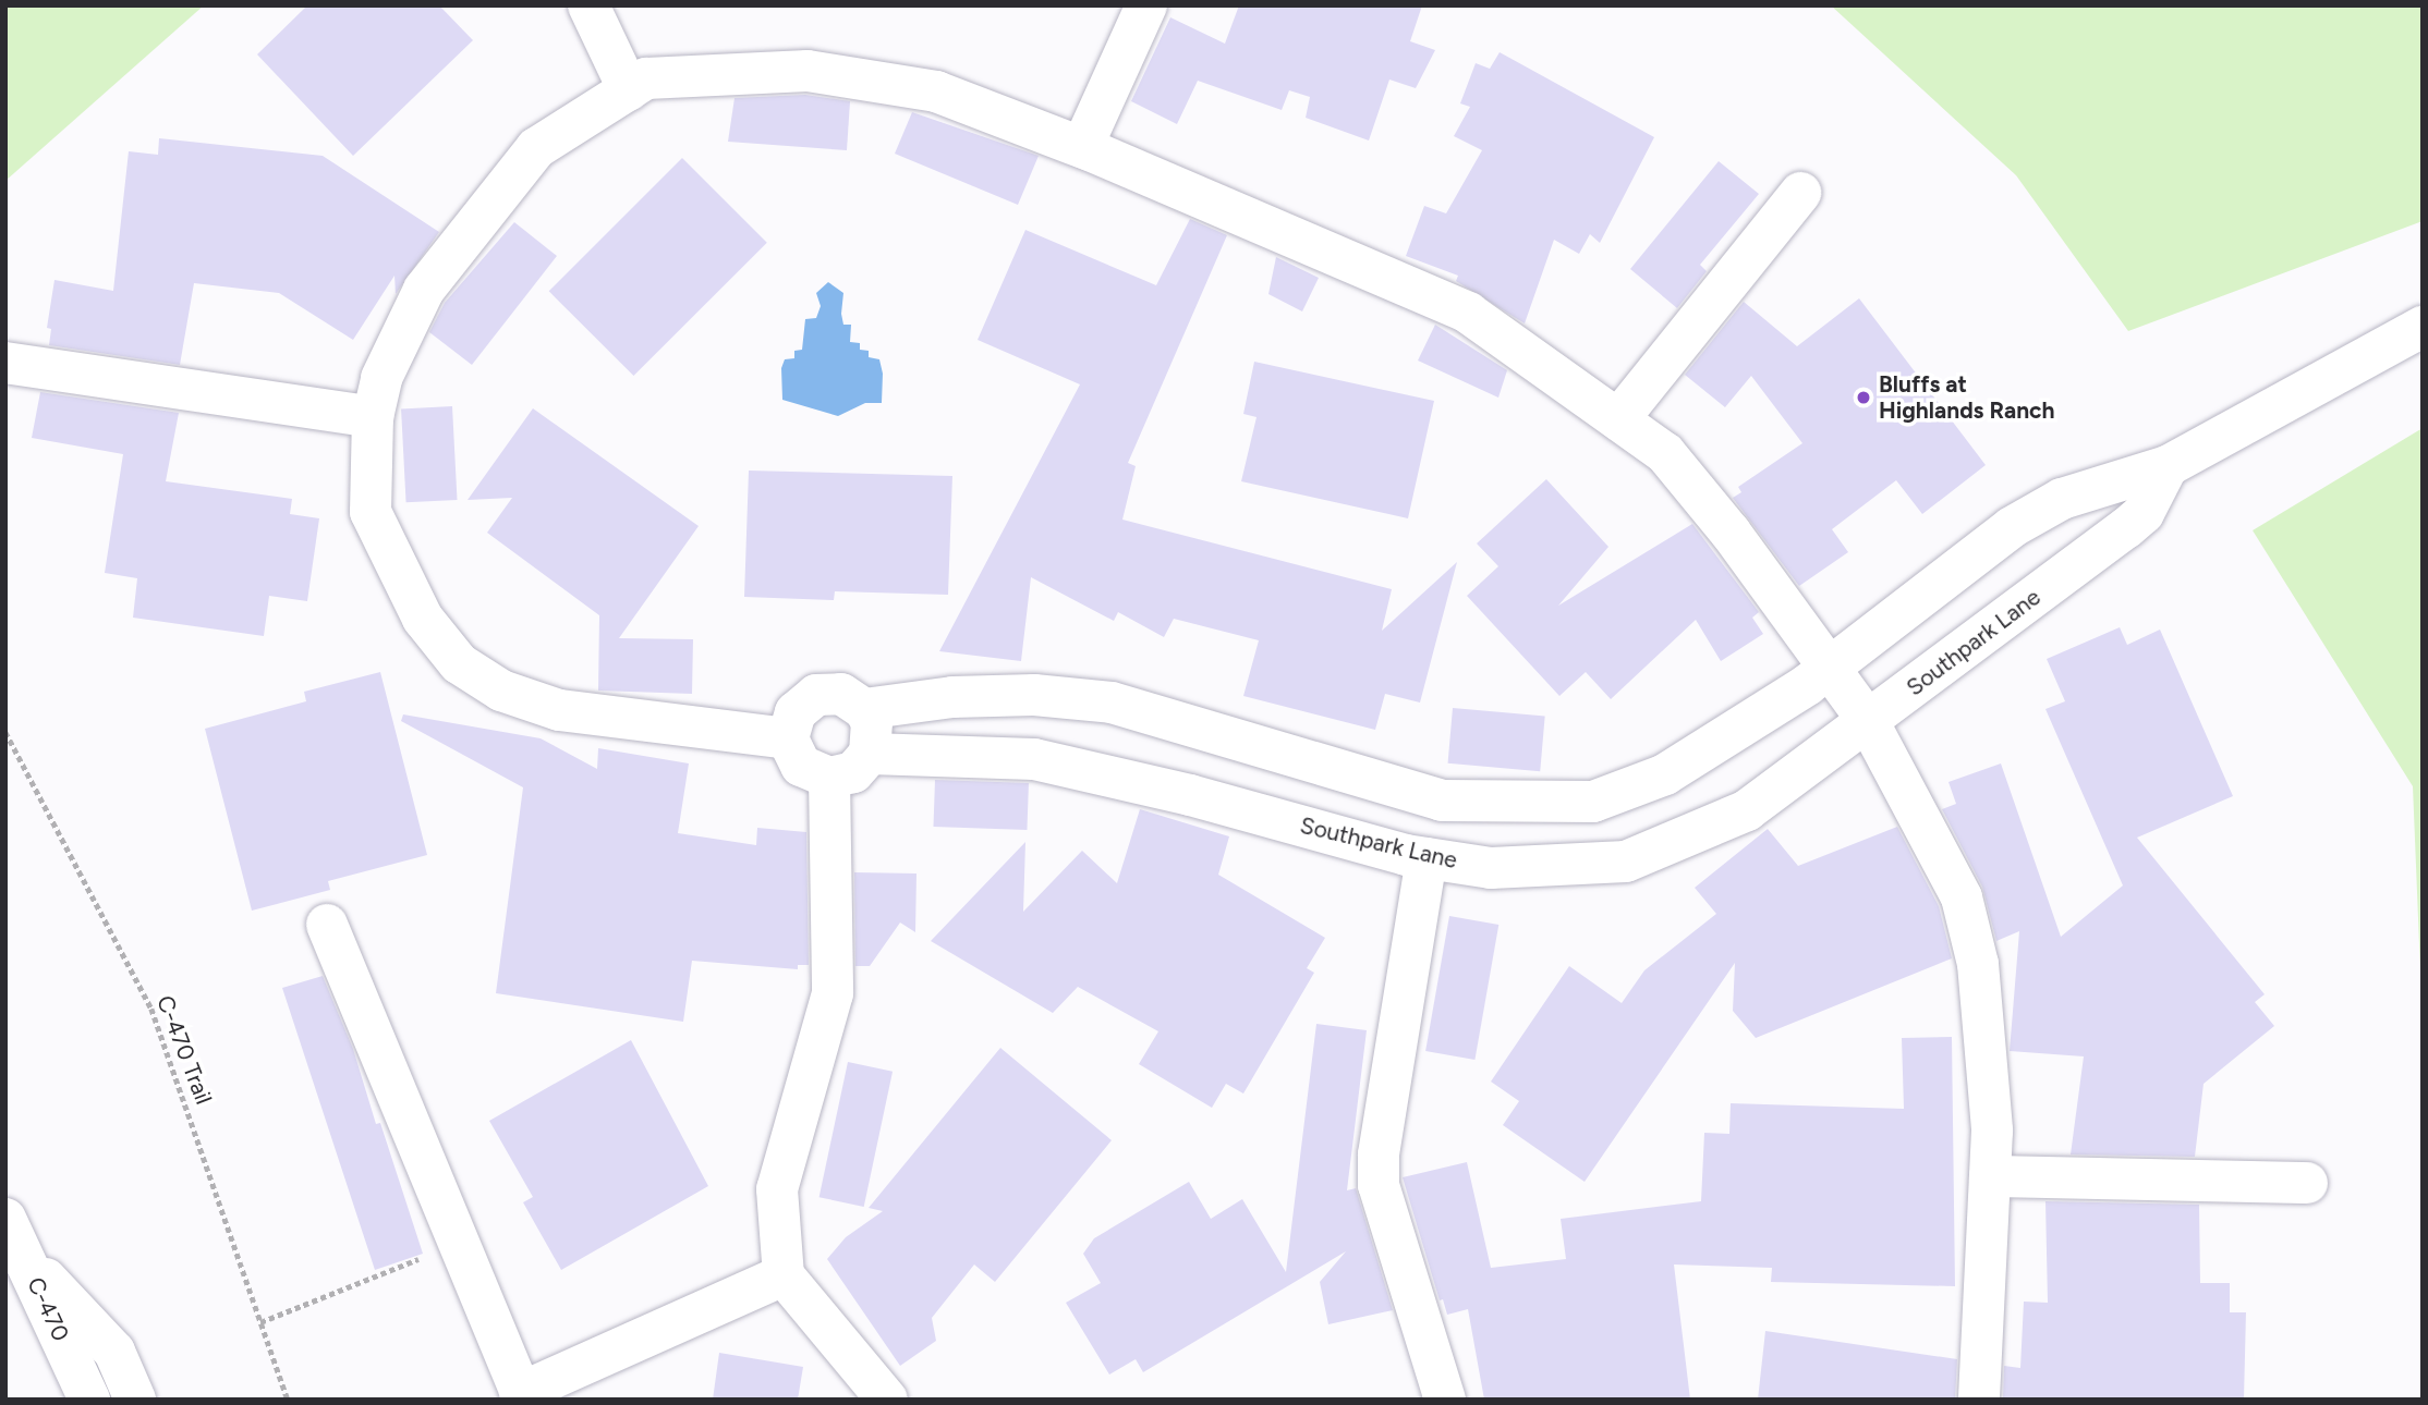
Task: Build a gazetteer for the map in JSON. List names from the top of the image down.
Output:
{
  "streets": {
    "main road": ["Southpark Lane", "C-470"],
    "path": ["C-470 Trail"]
  },
  "places": ["Bluffs at Highlands Ranch"]
}
